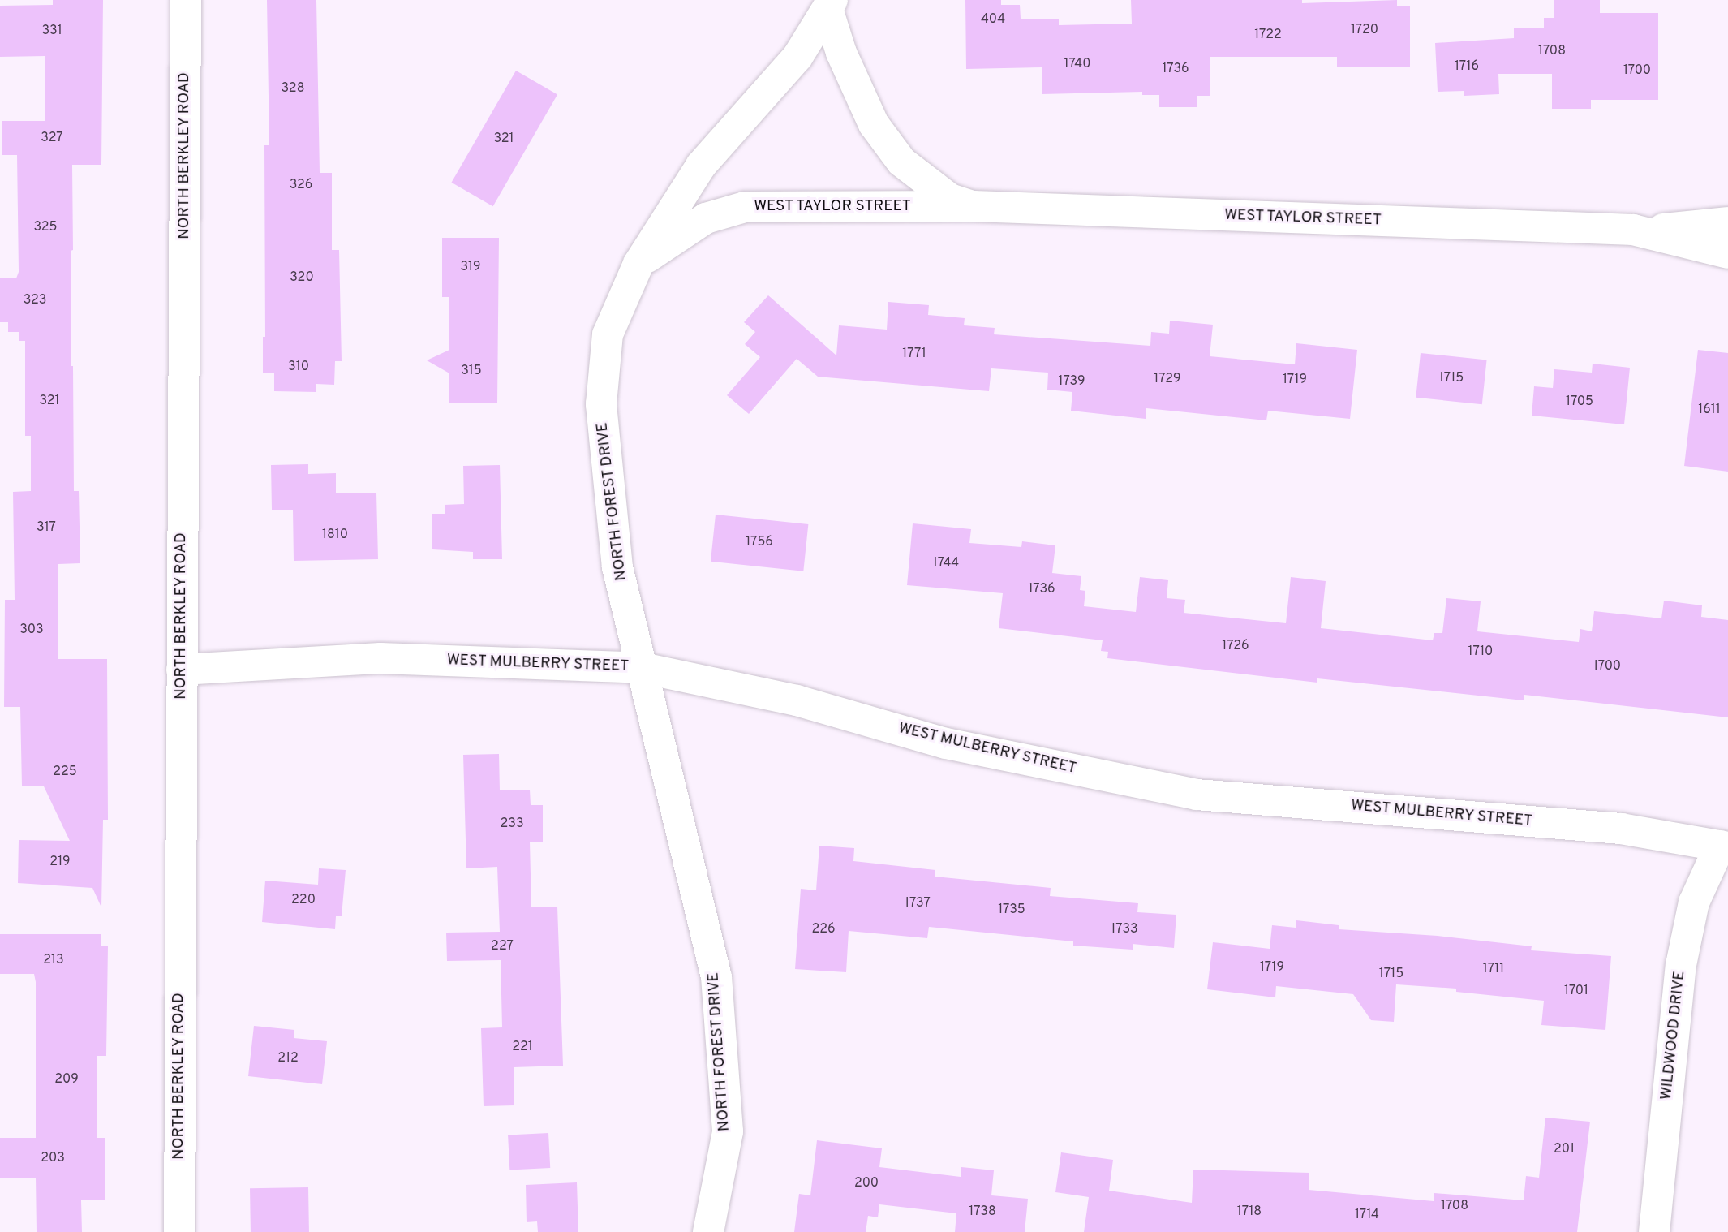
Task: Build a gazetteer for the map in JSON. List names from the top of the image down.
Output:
{
  "streets": {
    "street": [
      "NORTH BERKLEY ROAD",
      "WEST TAYLOR STREET",
      "NORTH FOREST DRIVE",
      "WEST MULBERRY STREET",
      "WILDWOOD DRIVE"
    ]
  },
  "crossings": [
    ["NORTH BERKLEY ROAD", "WEST MULBERRY STREET"],
    ["WEST TAYLOR STREET", "NORTH FOREST DRIVE"],
    ["NORTH FOREST DRIVE", "WEST MULBERRY STREET"],
    ["WEST MULBERRY STREET", "WILDWOOD DRIVE"]
  ],
  "house_numbers": [
    "404",
    "1720",
    "331",
    "1722",
    "1708",
    "1740",
    "1716",
    "1736",
    "1700",
    "328",
    "327",
    "321",
    "326",
    "325",
    "319",
    "320",
    "323",
    "1771",
    "310",
    "315",
    "1715",
    "1729",
    "1719",
    "1739",
    "321",
    "1705",
    "1611",
    "317",
    "1810",
    "1756",
    "1744",
    "1736",
    "303",
    "1726",
    "1710",
    "1700",
    "225",
    "233",
    "219",
    "220",
    "1737",
    "1735",
    "226",
    "1733",
    "227",
    "213",
    "1719",
    "1711",
    "1715",
    "1701",
    "221",
    "212",
    "209",
    "201",
    "203",
    "200",
    "1708",
    "1738",
    "1718",
    "1714"
  ]
}
